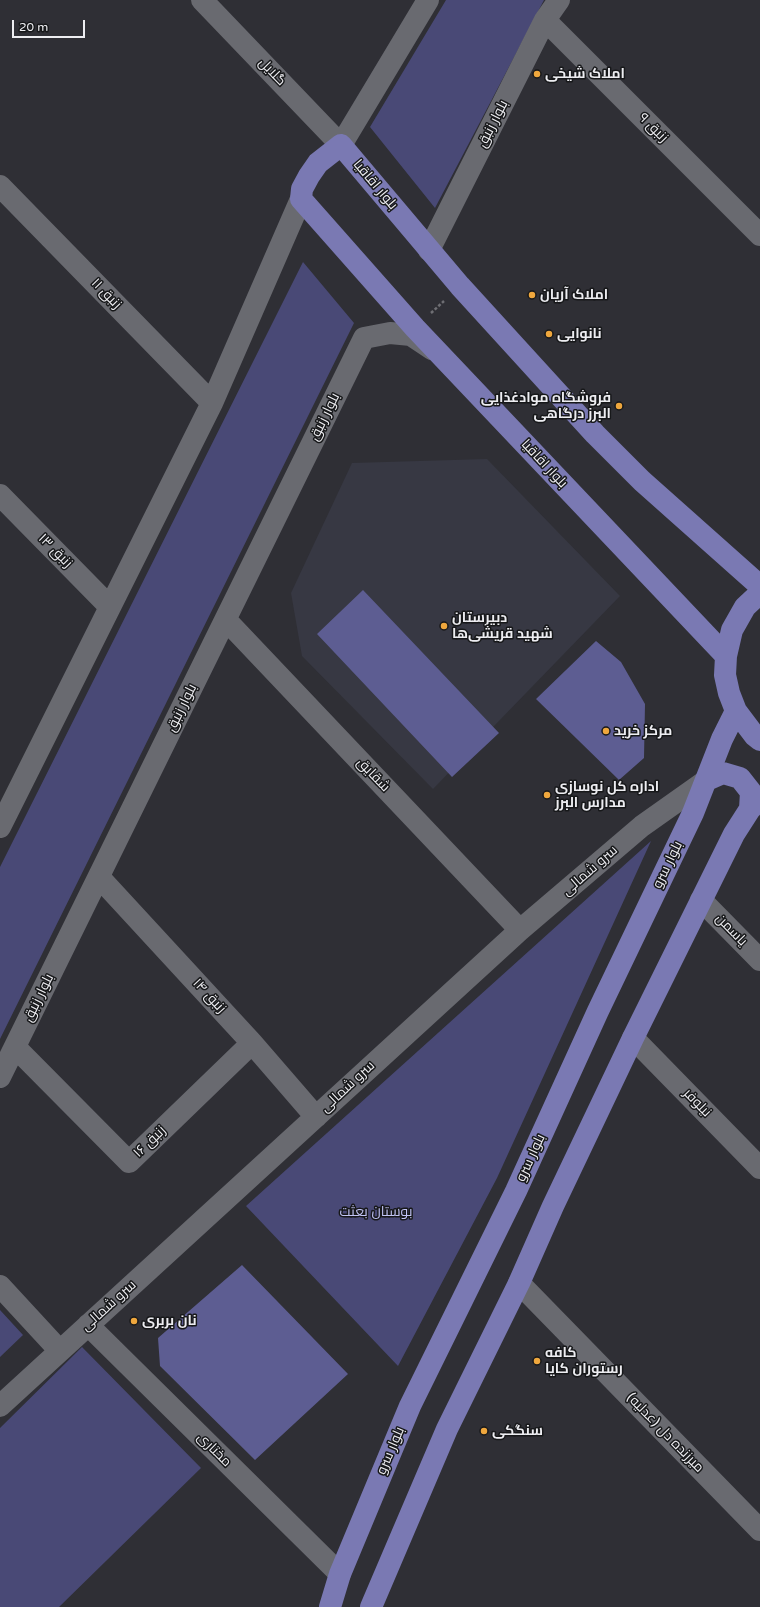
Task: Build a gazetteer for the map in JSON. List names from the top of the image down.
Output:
{
  "streets": {
    "main road": ["بلوار اقاقیا", "بلوار سرو"],
    "street": [
      "گلایل",
      "بلوار زنبق",
      "زنبق ۹",
      "زنبق ۱۱",
      "زنبق ۱۳",
      "شقایق",
      "سرو شمالی",
      "یاسمن",
      "زنبق ۱۴",
      "نیلوفر",
      "زنبق ۱۶",
      "میرزنده دل (عدلیه)",
      "مختاری"
    ]
  },
  "crossings": [
    ["گلایل", "بلوار اقاقیا"],
    ["بلوار زنبق", "زنبق ۹"],
    ["بلوار زنبق", "بلوار اقاقیا"],
    ["بلوار زنبق", "شقایق"],
    ["بلوار زنبق", "زنبق ۱۴"],
    ["بلوار زنبق", "زنبق ۱۶"],
    ["شقایق", "سرو شمالی"],
    ["بلوار سرو", "سرو شمالی"],
    ["بلوار سرو", "مختاری"],
    ["سرو شمالی", "زنبق ۱۴"],
    ["سرو شمالی", "مختاری"],
    ["زنبق ۱۴", "زنبق ۱۶"]
  ],
  "parks": ["بوستان بعثت"],
  "places": [
    "املاک شیخی",
    "املاک آریان",
    "نانوایی",
    "فروشگاه موادغذایی البرز درگاهی",
    "دبیرستان شهید قریشی‌ها",
    "مرکز خرید",
    "اداره کل نوسازی مدارس البرز",
    "نان بربری",
    "کافه رستوران کایا",
    "سنگکی"
  ],
  "scale_bar": "20 m"
}
